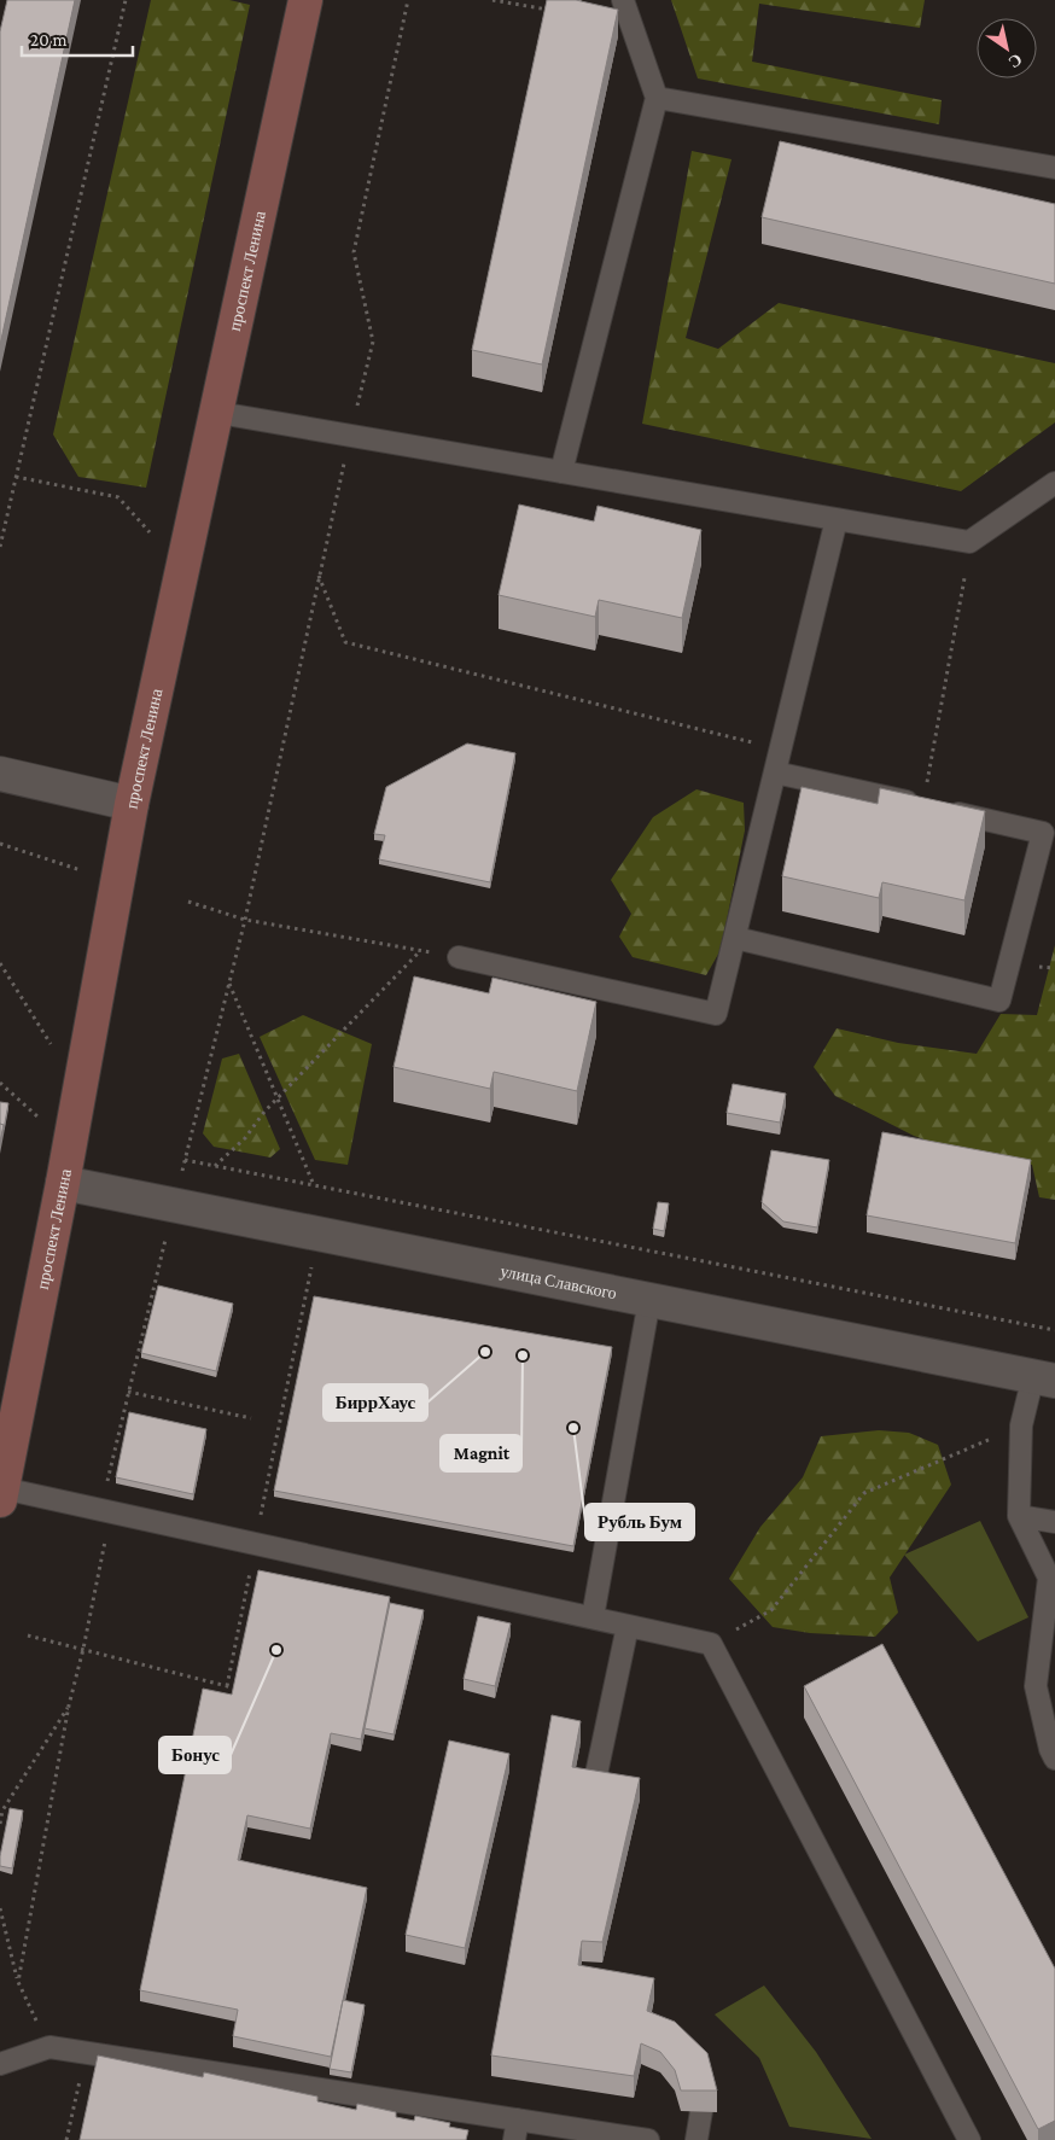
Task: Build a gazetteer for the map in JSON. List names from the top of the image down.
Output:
{
  "streets": {
    "main road": ["проспект Ленина"],
    "street": ["улица Славского"]
  },
  "crossings": [
    ["проспект Ленина", "улица Славского"]
  ],
  "places": [
    "БиррХаус",
    "Magnit",
    "Рубль Бум",
    "Бонус"
  ],
  "scale_bar": "20 m",
  "north": "bottom right"
}
